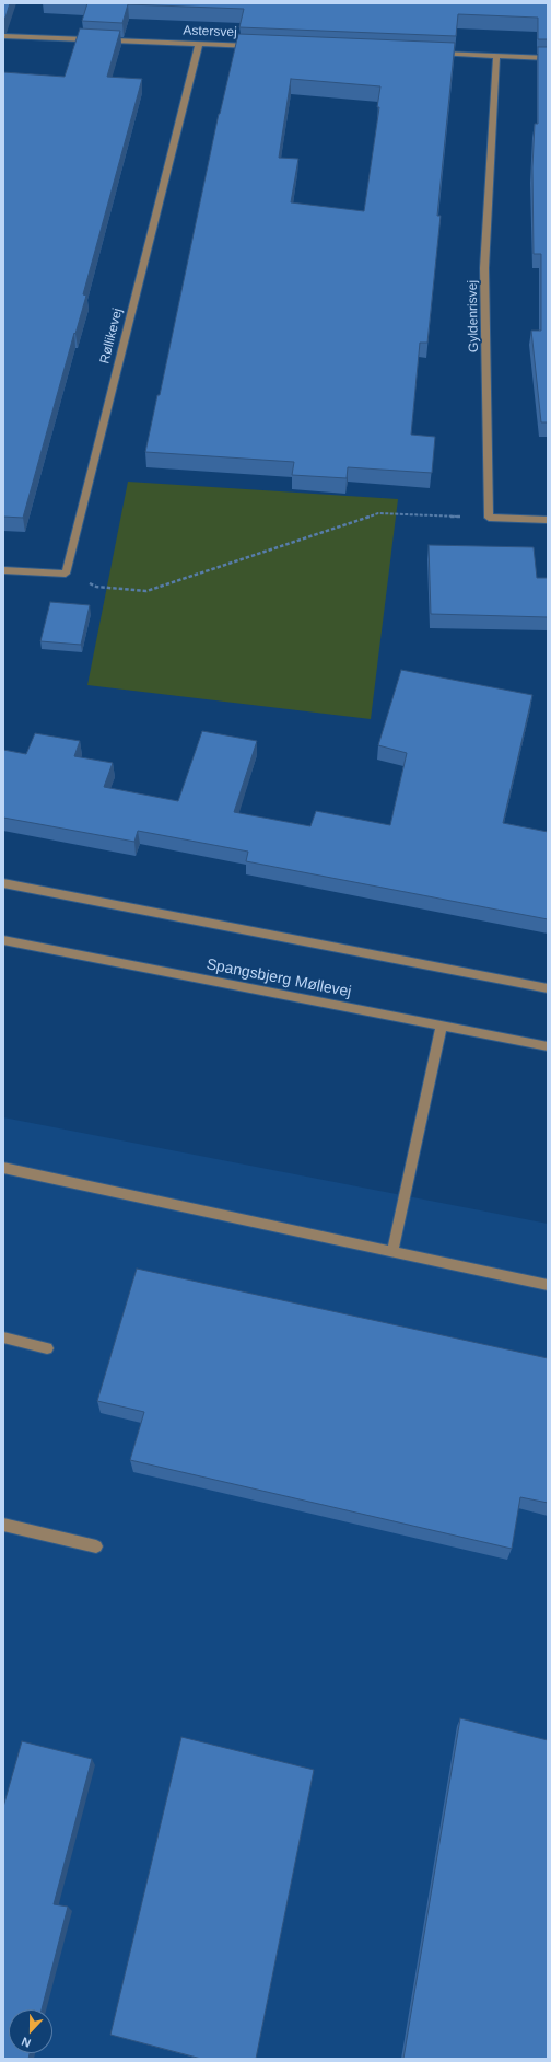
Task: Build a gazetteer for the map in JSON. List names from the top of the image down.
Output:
{
  "streets": {
    "street": [
      "Astersvej",
      "Gyldenrisvej",
      "Røllikevej",
      "Spangsbjerg Møllevej"
    ]
  },
  "crossings": [
    ["Astersvej", "Røllikevej"]
  ],
  "north": "bottom"
}
